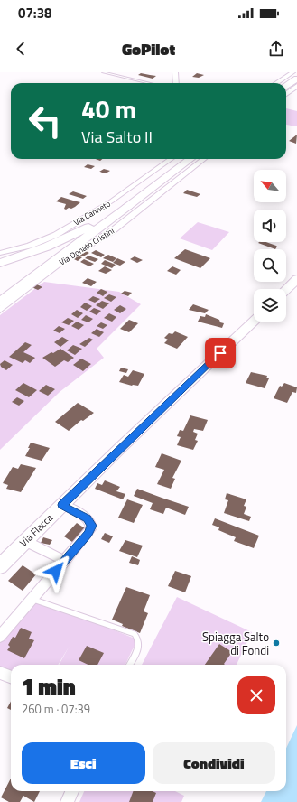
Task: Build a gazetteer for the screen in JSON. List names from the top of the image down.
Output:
{
  "streets": {
    "main road": ["Via Flacca"],
    "street": ["Via Canneto", "Via Donato Cristini"]
  },
  "places": ["Spiagga Salto di Fondi"],
  "north": "top left",
  "page": {
    "status": "07:38",
    "header": "GoPilot",
    "turn": ["40 m", "Via Salto II"],
    "heading": ["1 min", "260 m · 07:39"],
    "buttons": ["Esci", "Condividi"]
  }
}
